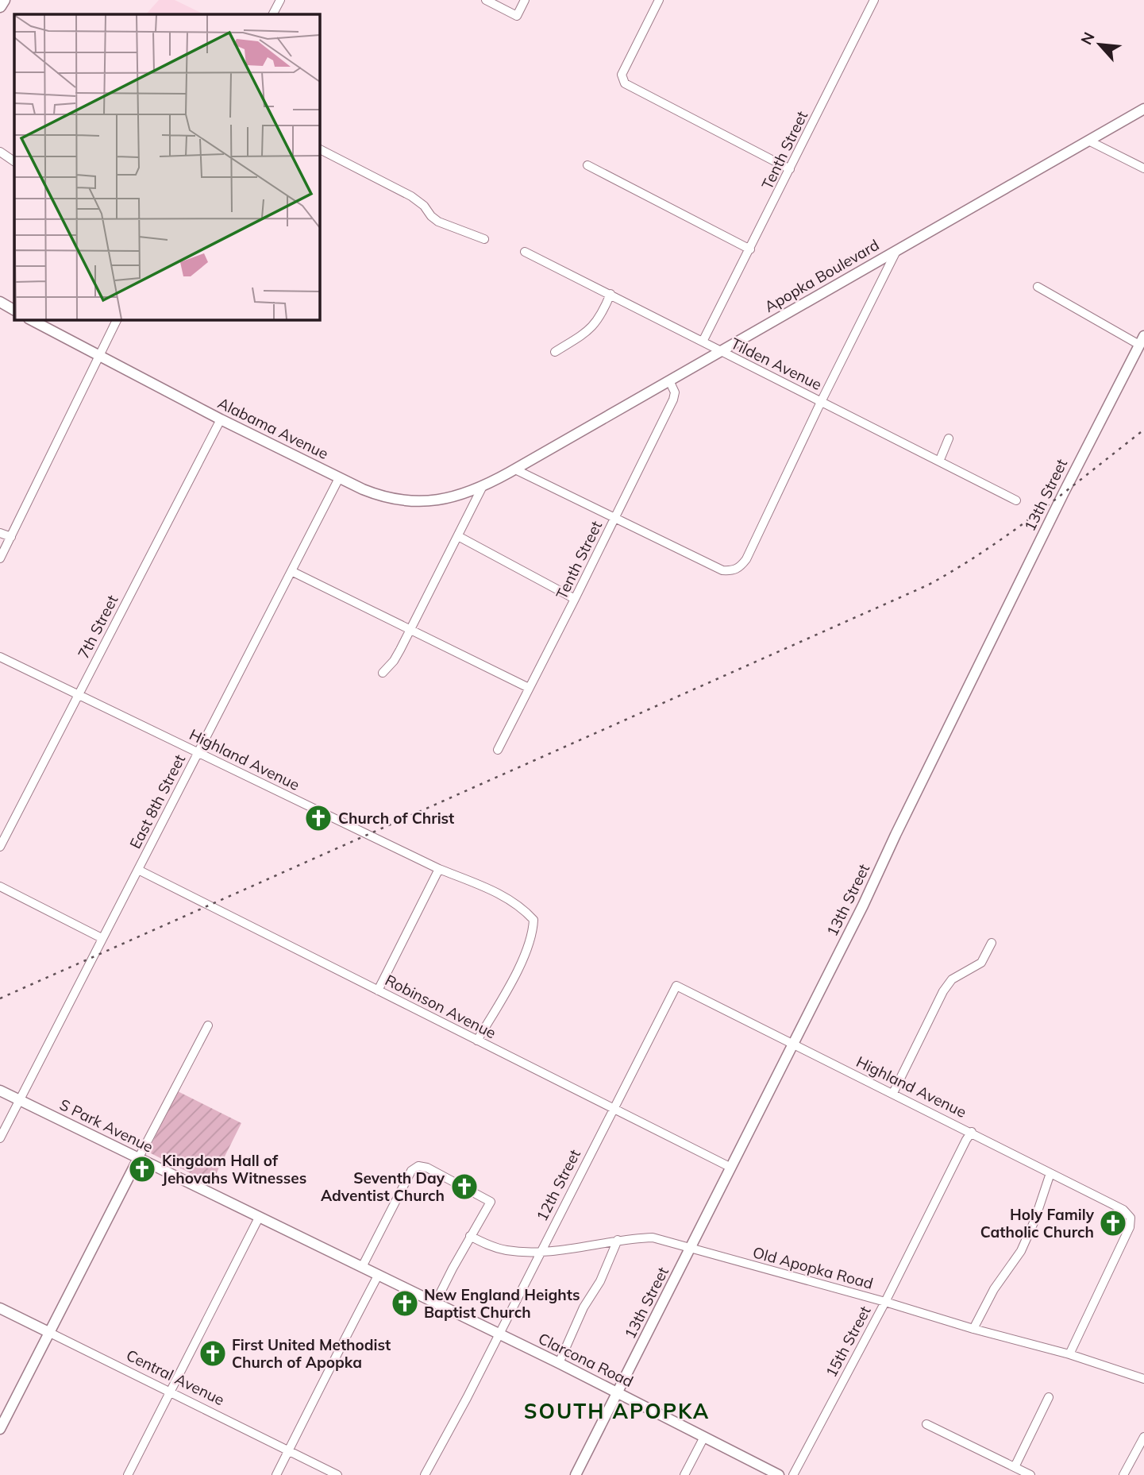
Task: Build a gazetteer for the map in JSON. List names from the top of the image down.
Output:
{
  "streets": {
    "street": [
      "Tenth Street",
      "Apopka Boulevard",
      "Tilden Avenue",
      "Alabama Avenue",
      "13th Street",
      "7th Street",
      "Highland Avenue",
      "East 8th Street",
      "Robinson Avenue",
      "S Park Avenue",
      "12th Street",
      "Old Apopka Road",
      "15th Street",
      "Clarcona Road",
      "Central Avenue"
    ]
  },
  "crossings": [
    ["Tenth Street", "Apopka Boulevard"],
    ["Tenth Street", "Tilden Avenue"],
    ["Apopka Boulevard", "Tilden Avenue"],
    ["Apopka Boulevard", "Alabama Avenue"],
    ["Alabama Avenue", "7th Street"],
    ["Alabama Avenue", "East 8th Street"],
    ["13th Street", "Highland Avenue"],
    ["13th Street", "Robinson Avenue"],
    ["13th Street", "Old Apopka Road"],
    ["13th Street", "Clarcona Road"],
    ["7th Street", "Highland Avenue"],
    ["Highland Avenue", "East 8th Street"],
    ["Highland Avenue", "Robinson Avenue"],
    ["Highland Avenue", "12th Street"],
    ["Highland Avenue", "Old Apopka Road"],
    ["Highland Avenue", "15th Street"],
    ["East 8th Street", "Robinson Avenue"],
    ["East 8th Street", "S Park Avenue"],
    ["Robinson Avenue", "12th Street"],
    ["S Park Avenue", "Clarcona Road"],
    ["12th Street", "Old Apopka Road"],
    ["12th Street", "Clarcona Road"],
    ["Old Apopka Road", "15th Street"]
  ],
  "districts": ["SOUTH APOPKA"],
  "places": {
    "church": [
      "Church of Christ",
      "Kingdom Hall of Jehovahs Witnesses",
      "Seventh Day Adventist Church",
      "Holy Family Catholic Church",
      "New England Heights Baptist Church",
      "First United Methodist Church of Apopka"
    ]
  },
  "north": "top left"
}
